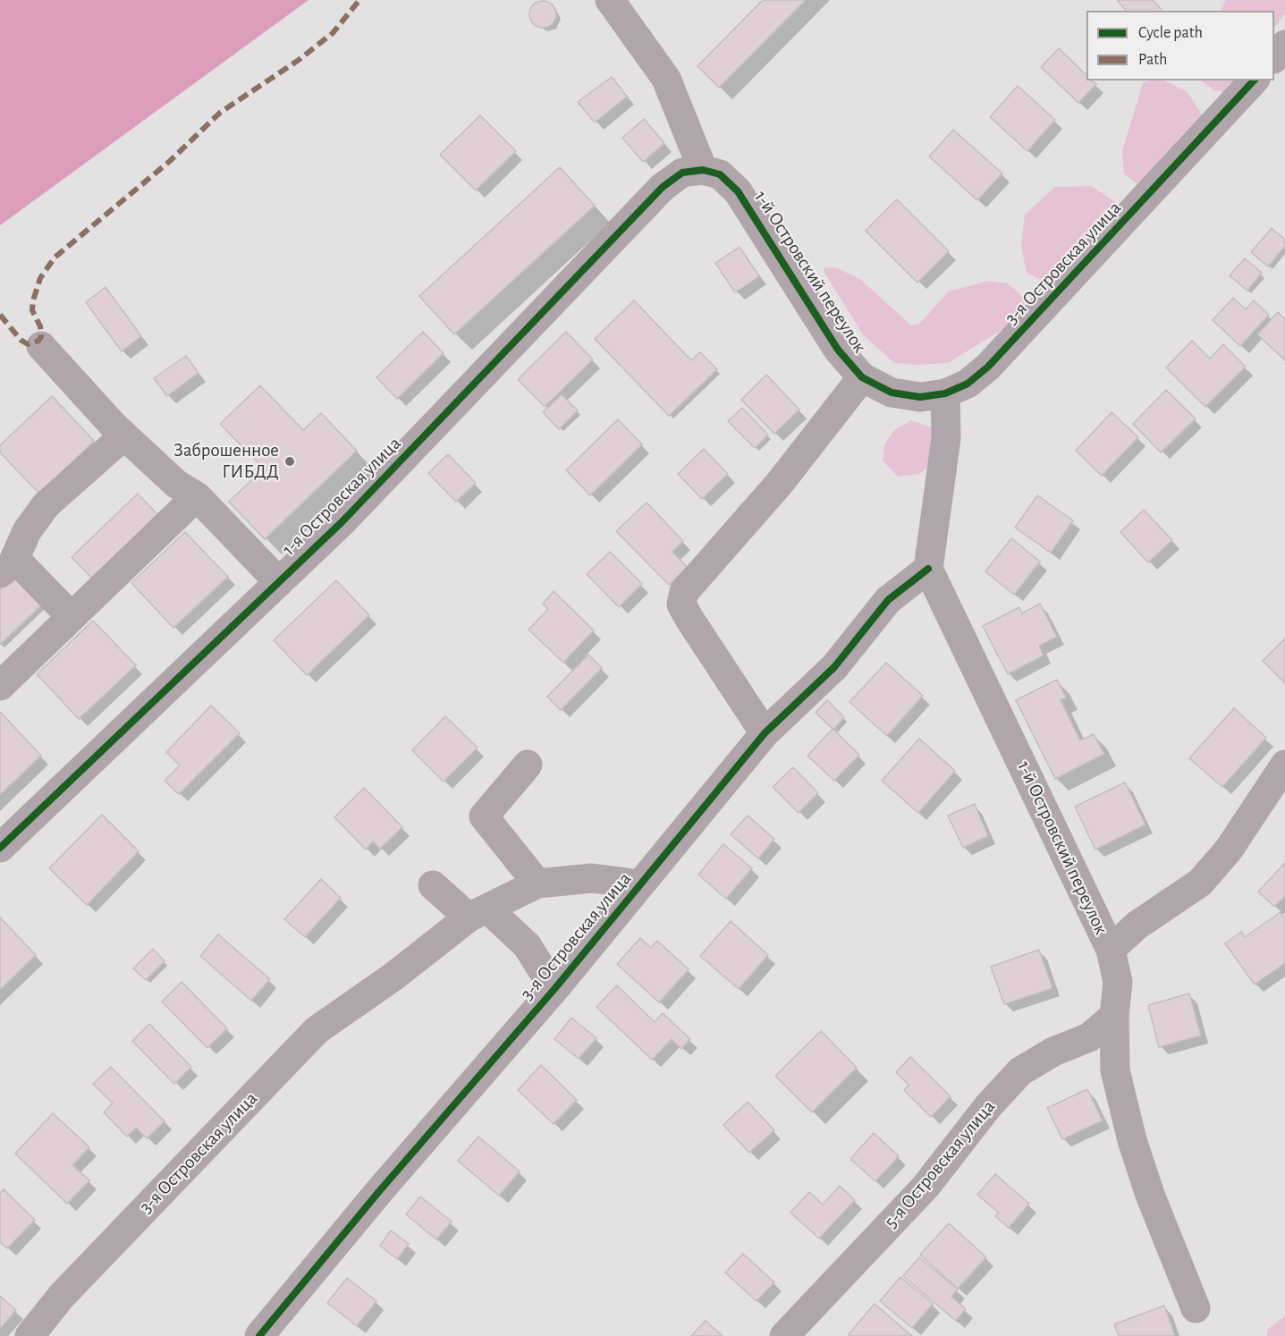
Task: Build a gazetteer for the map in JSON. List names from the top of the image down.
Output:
{
  "streets": {
    "street": [
      "3-я Островская улица",
      "1-й Островский переулок",
      "1-я Островская улица",
      "5-я Островская улица"
    ]
  },
  "crossings": [
    ["3-я Островская улица", "1-й Островский переулок"],
    ["1-й Островский переулок", "1-я Островская улица"],
    ["1-й Островский переулок", "5-я Островская улица"]
  ],
  "places": ["Заброшенное ГИБДД"],
  "legend": ["Cycle path", "Path"]
}
